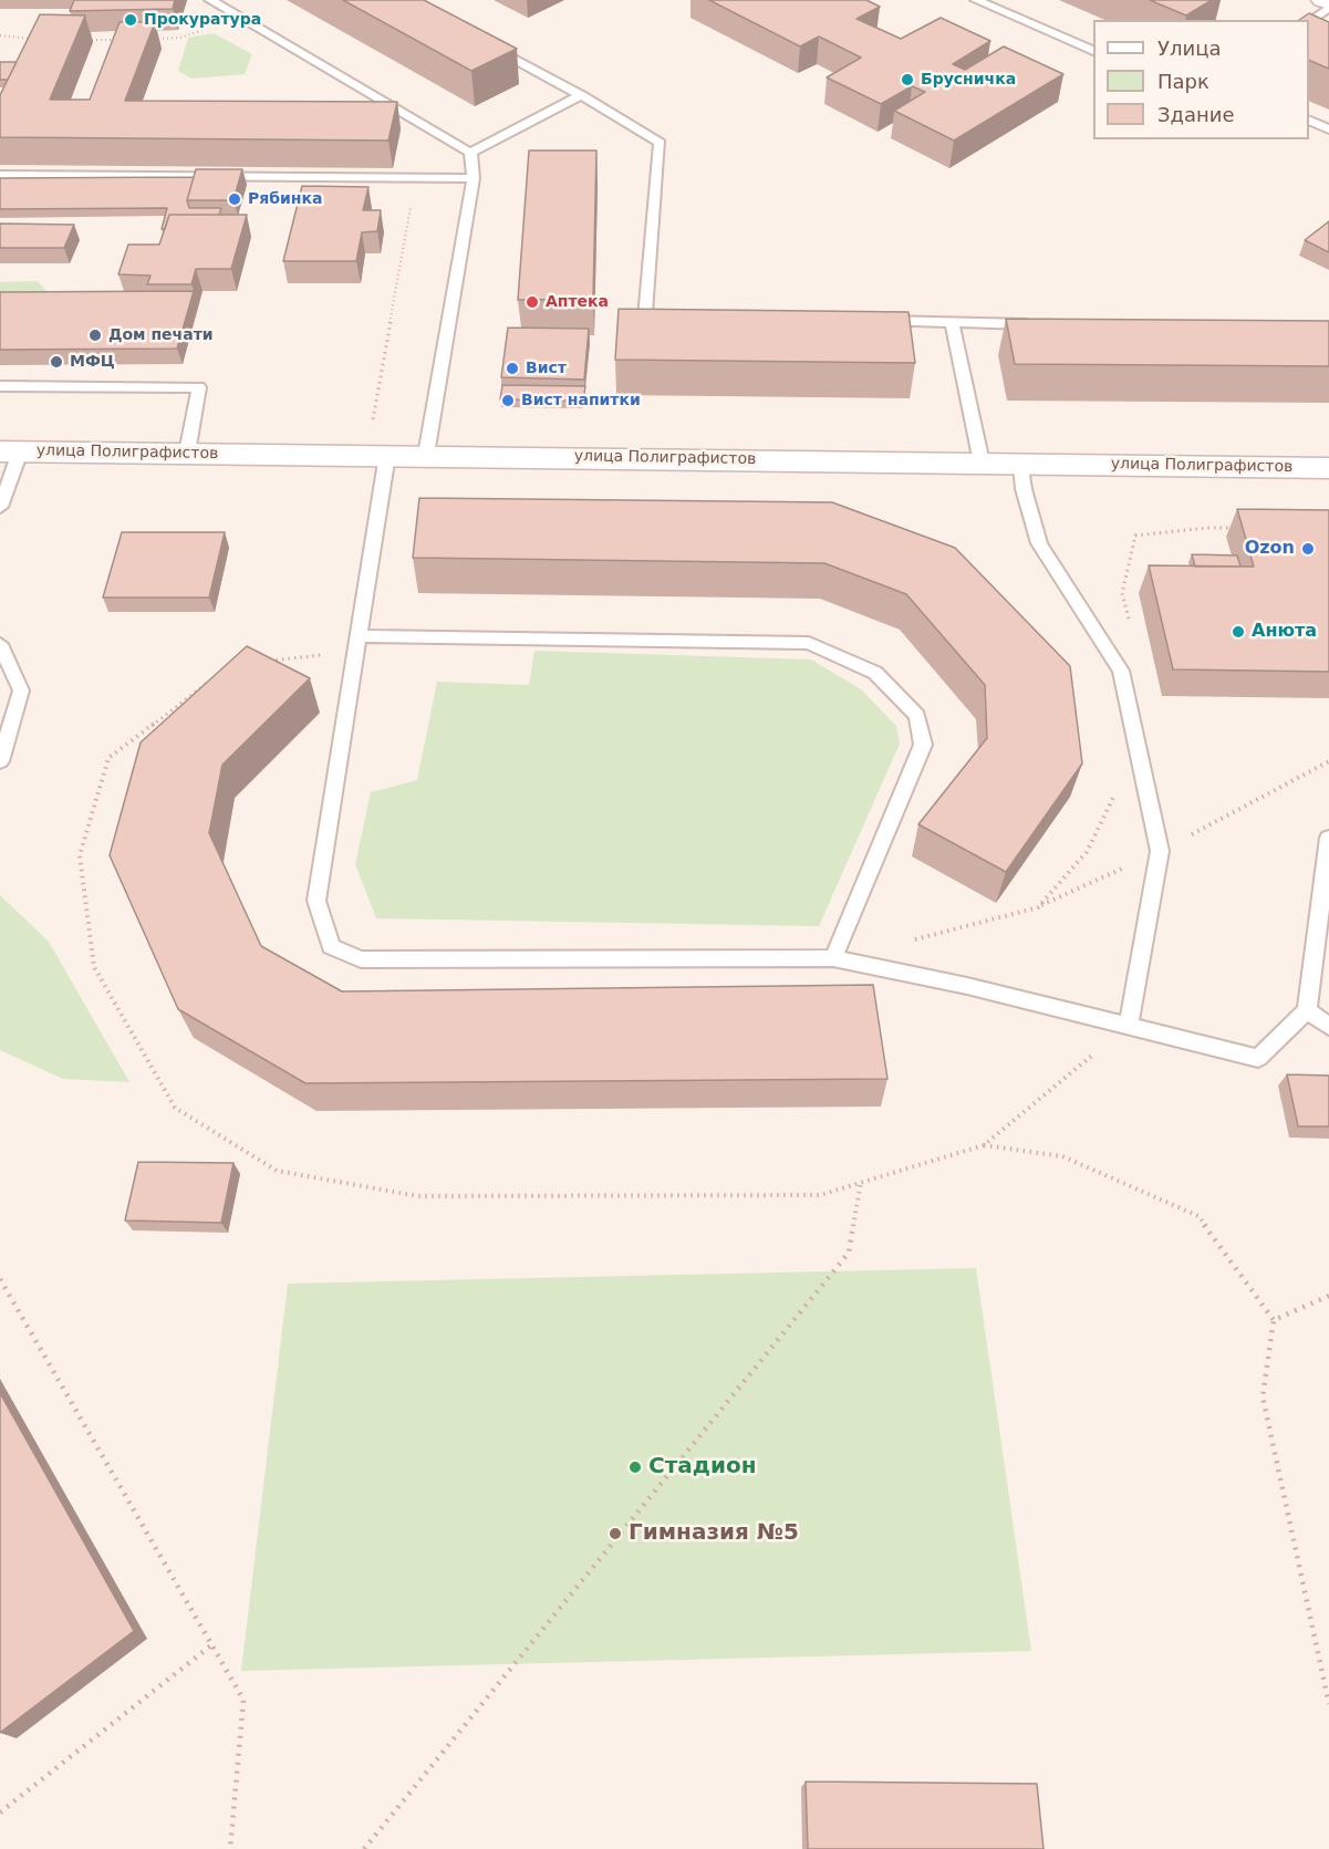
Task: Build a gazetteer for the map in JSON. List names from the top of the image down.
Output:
{
  "streets": {
    "street": ["улица Полиграфистов"]
  },
  "places": [
    "Прокуратура",
    "Брусничка",
    "Рябинка",
    "Аптека",
    "Дом печати",
    "МФЦ",
    "Вист",
    "Вист напитки",
    "Ozon",
    "Анюта",
    "Стадион",
    "Гимназия №5"
  ],
  "legend": ["Улица", "Парк", "Здание"]
}
